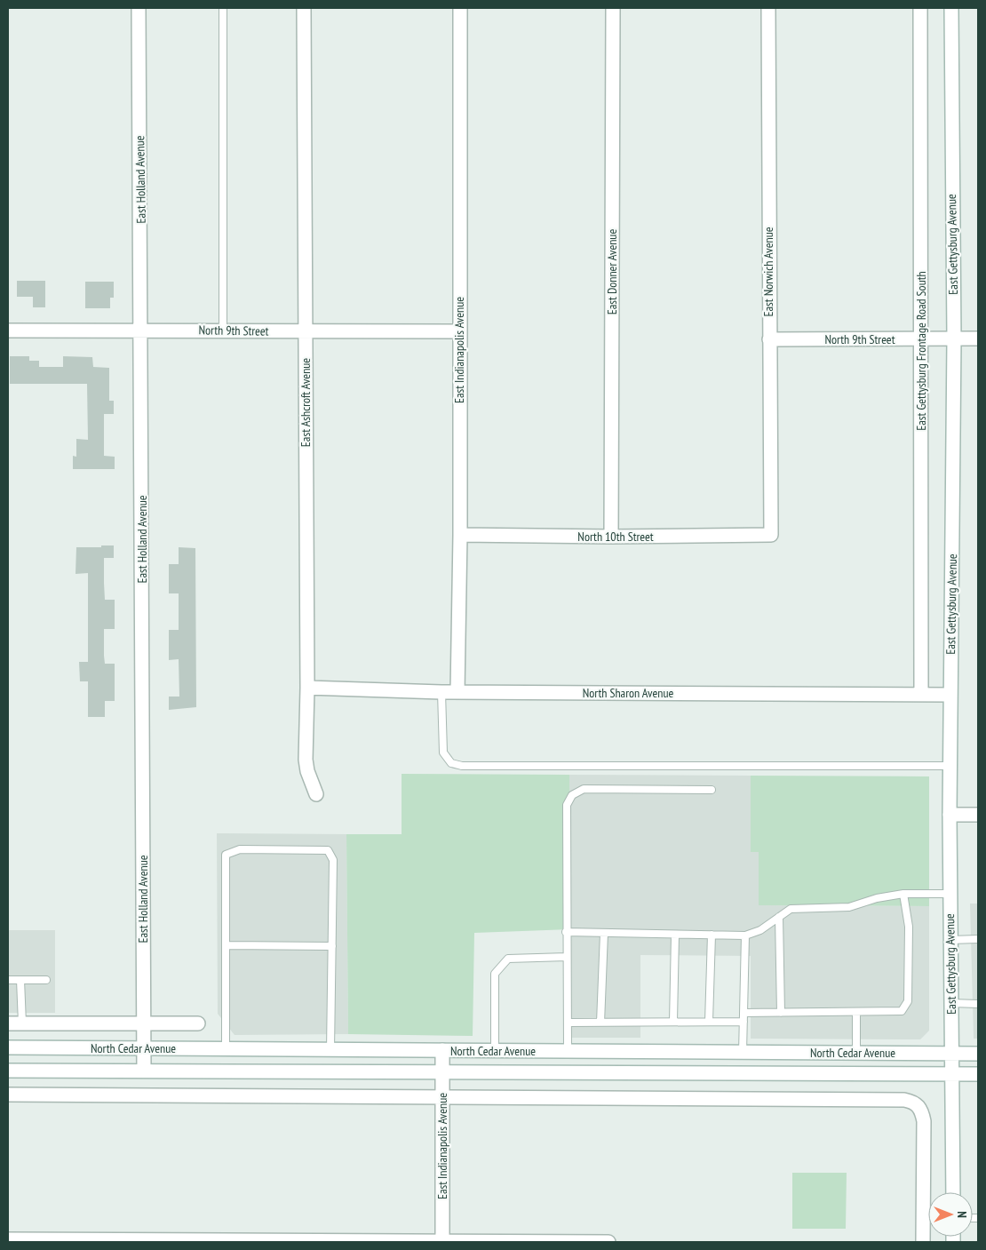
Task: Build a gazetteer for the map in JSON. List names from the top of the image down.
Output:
{
  "streets": {
    "street": [
      "East Holland Avenue",
      "East Gettysburg Avenue",
      "East Donner Avenue",
      "East Norwich Avenue",
      "North 9th Street",
      "East Indianapolis Avenue",
      "East Gettysburg Frontage Road South",
      "East Ashcroft Avenue",
      "North 10th Street",
      "North Sharon Avenue",
      "North Cedar Avenue"
    ]
  },
  "crossings": [
    ["East Holland Avenue", "North 9th Street"],
    ["East Holland Avenue", "North Cedar Avenue"],
    ["East Gettysburg Avenue", "North 9th Street"],
    ["East Gettysburg Avenue", "North Sharon Avenue"],
    ["East Gettysburg Avenue", "North Cedar Avenue"],
    ["East Donner Avenue", "North 10th Street"],
    ["East Norwich Avenue", "North 9th Street"],
    ["East Norwich Avenue", "North 10th Street"],
    ["North 9th Street", "East Indianapolis Avenue"],
    ["North 9th Street", "East Gettysburg Frontage Road South"],
    ["North 9th Street", "East Ashcroft Avenue"],
    ["East Indianapolis Avenue", "North 10th Street"],
    ["East Indianapolis Avenue", "North Sharon Avenue"],
    ["East Indianapolis Avenue", "North Cedar Avenue"],
    ["East Gettysburg Frontage Road South", "North Sharon Avenue"],
    ["East Ashcroft Avenue", "North Sharon Avenue"]
  ],
  "north": "right"
}
